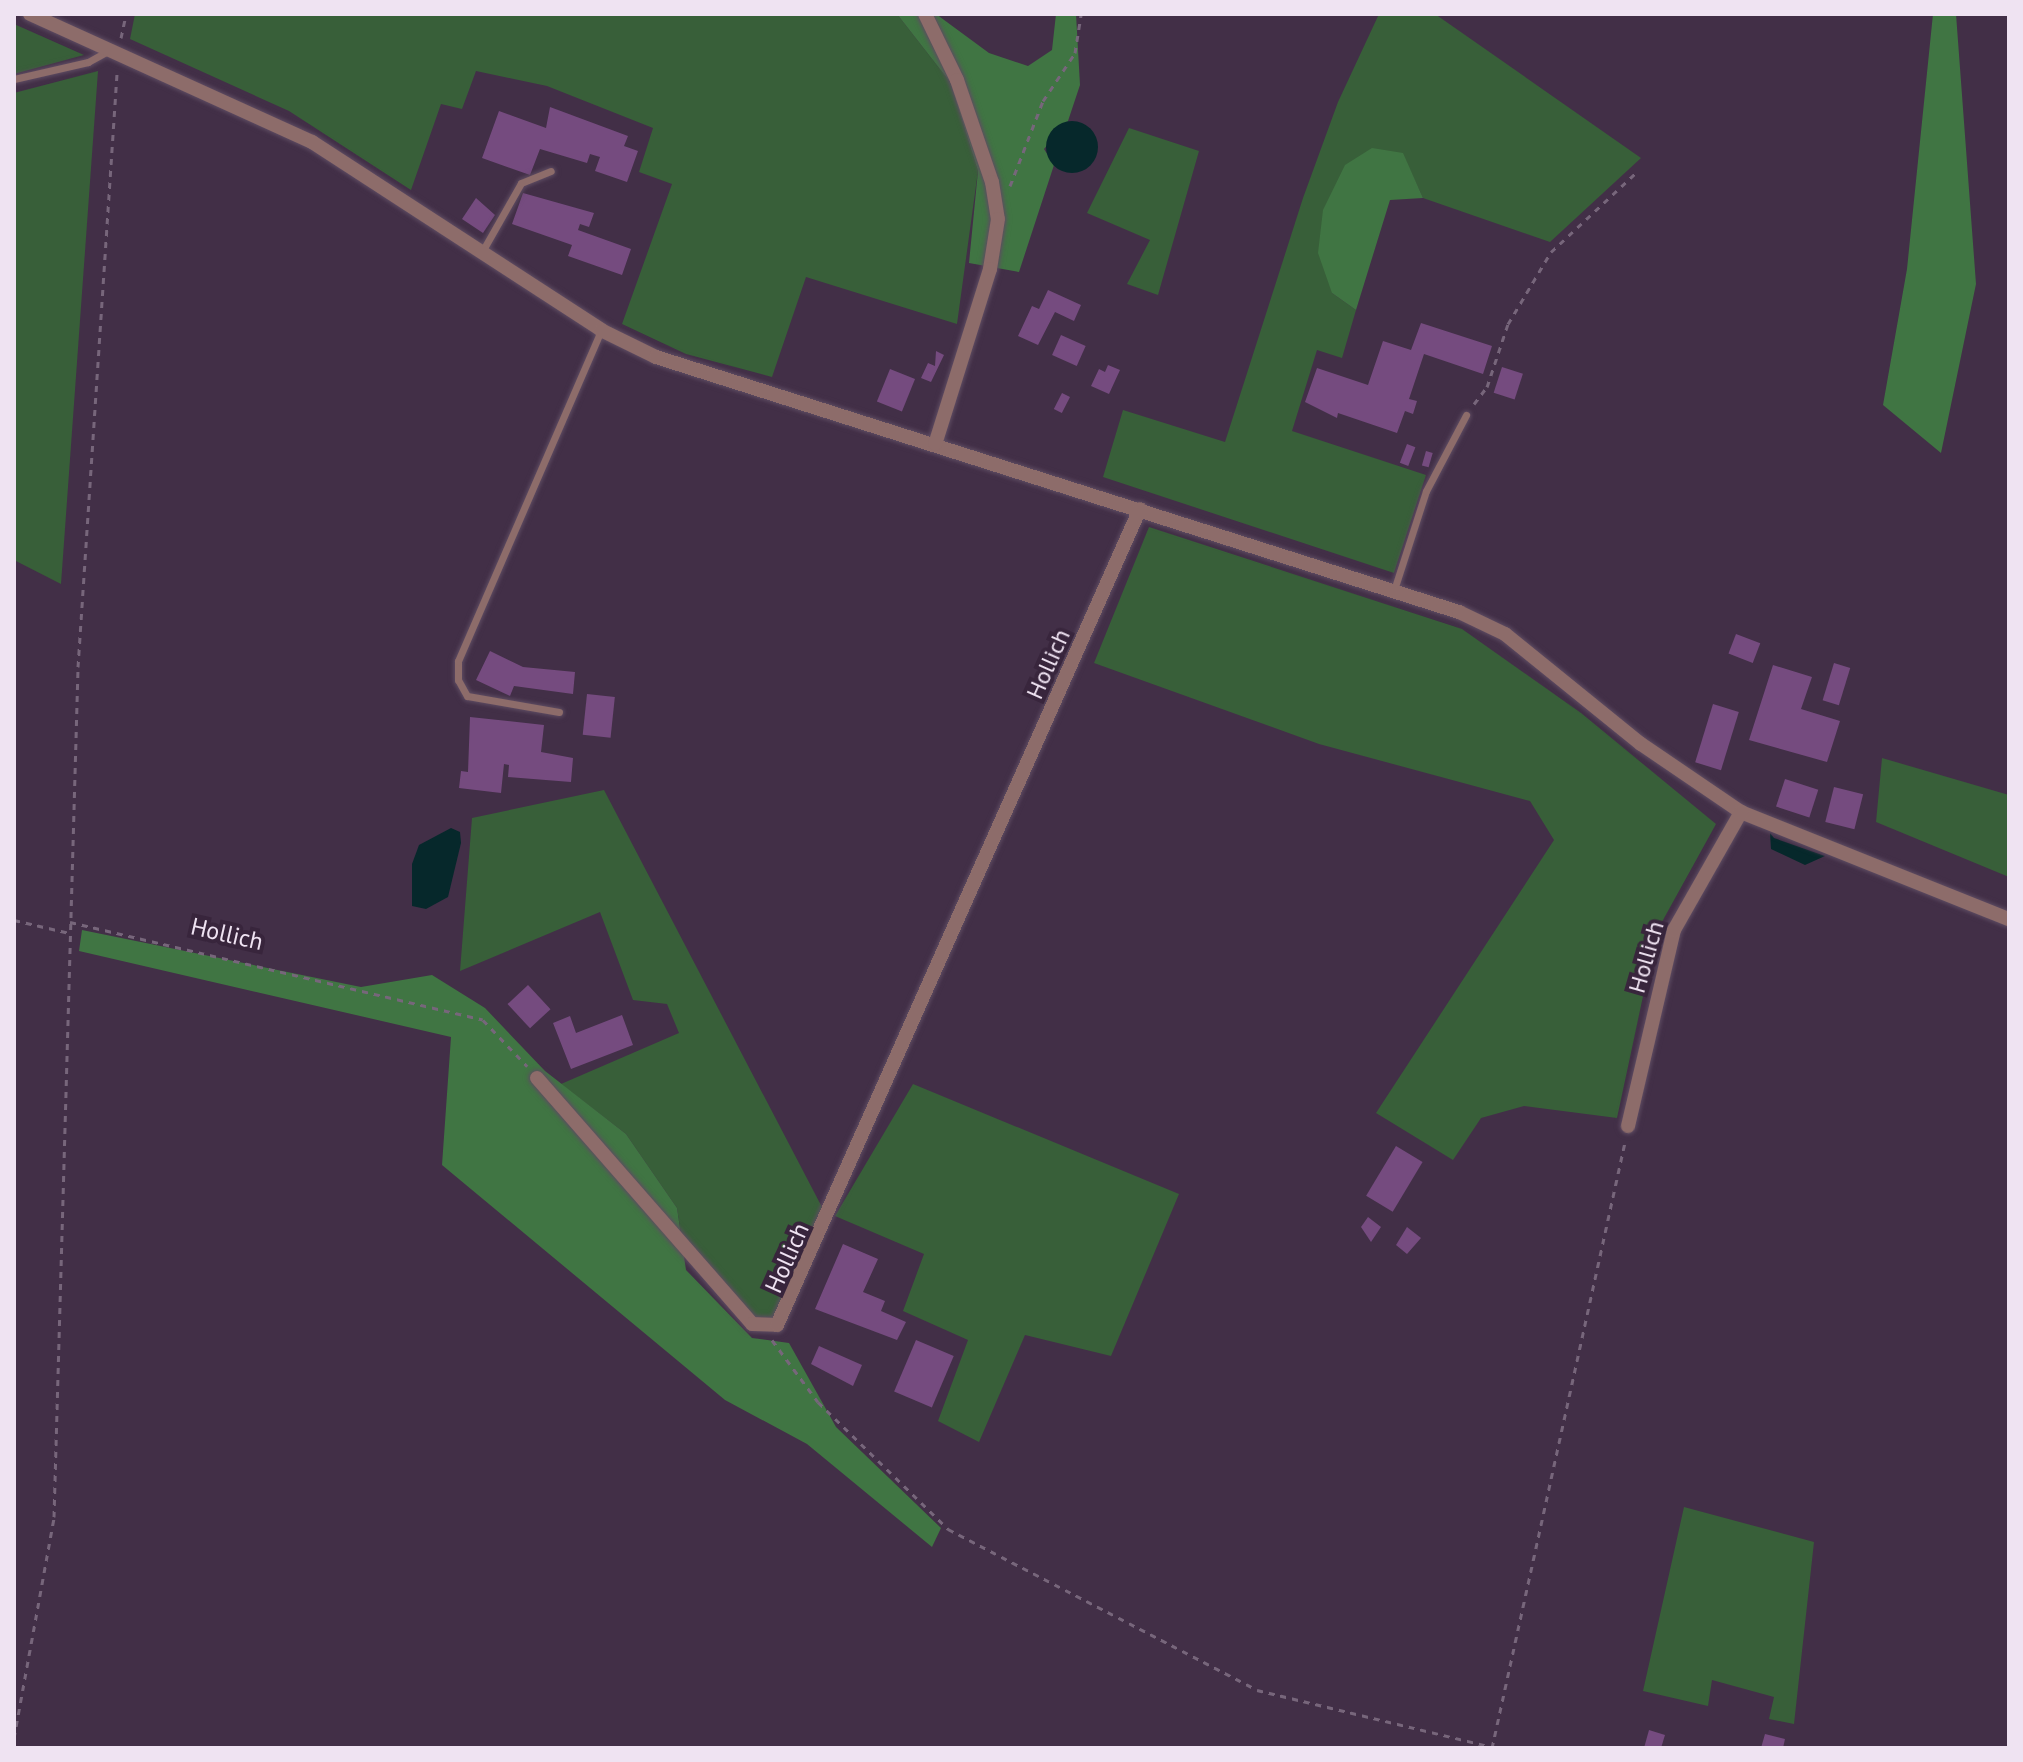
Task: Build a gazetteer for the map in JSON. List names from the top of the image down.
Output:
{
  "streets": {
    "street": ["Hollich"]
  }
}
